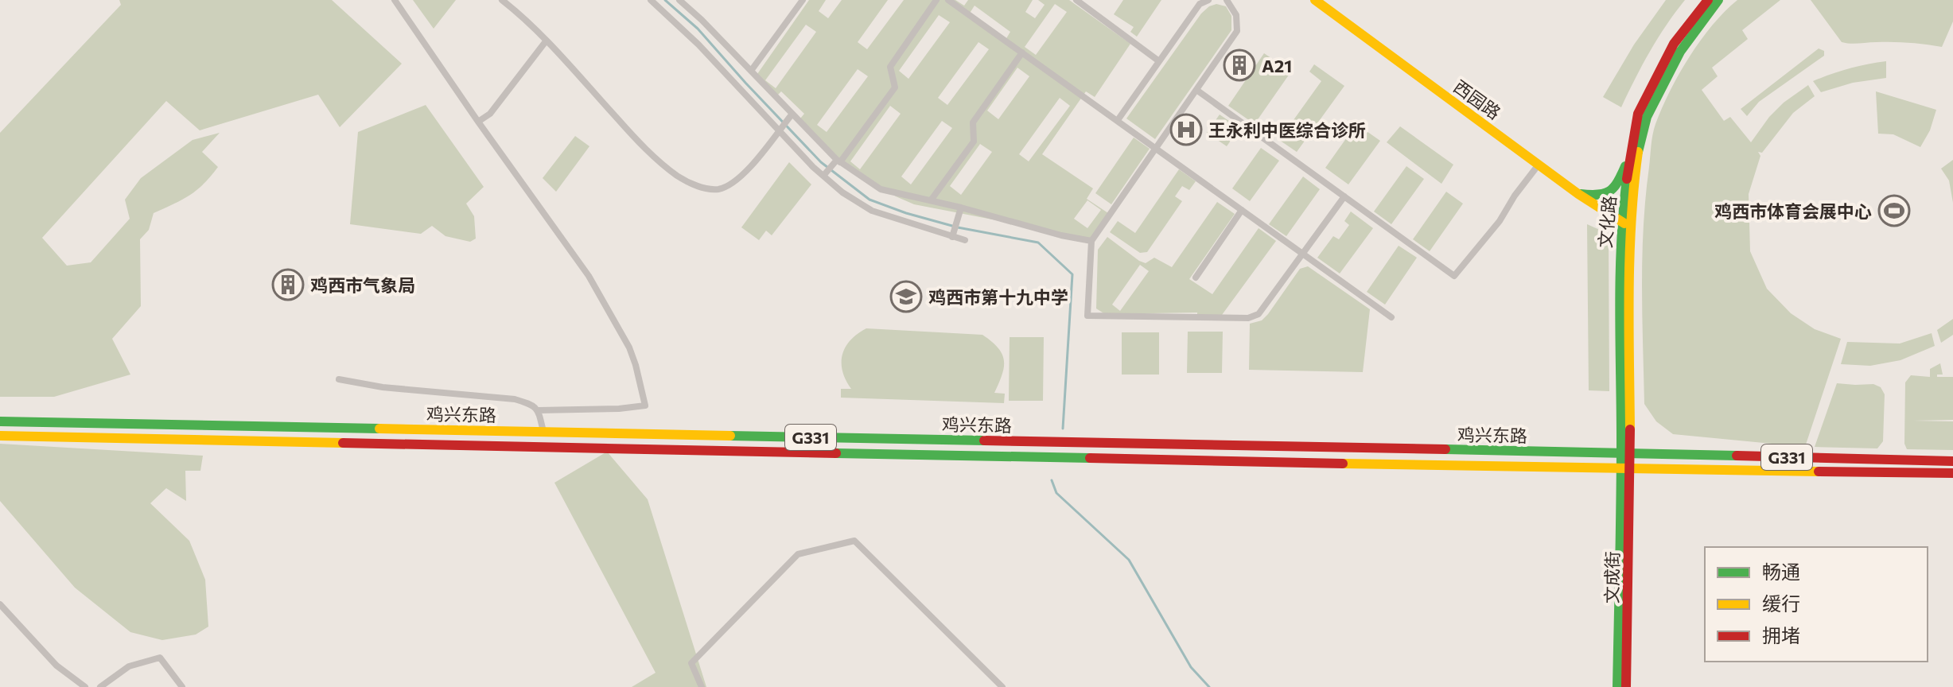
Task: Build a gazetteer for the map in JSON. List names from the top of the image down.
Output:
{
  "streets": {
    "main road": [
      "西园路",
      "文化路",
      "鸡兴东路",
      "G331",
      "文成街"
    ]
  },
  "crossings": [
    ["西园路", "文化路"],
    ["文化路", "鸡兴东路"],
    ["文化路", "文成街"],
    ["鸡兴东路", "文成街"]
  ],
  "places": {
    "building": ["A21", "鸡西市气象局"],
    "hospital": ["王永利中医综合诊所"],
    "sports": ["鸡西市体育会展中心"],
    "school or university": ["鸡西市第十九中学"]
  },
  "legend": ["畅通", "缓行", "拥堵"]
}
